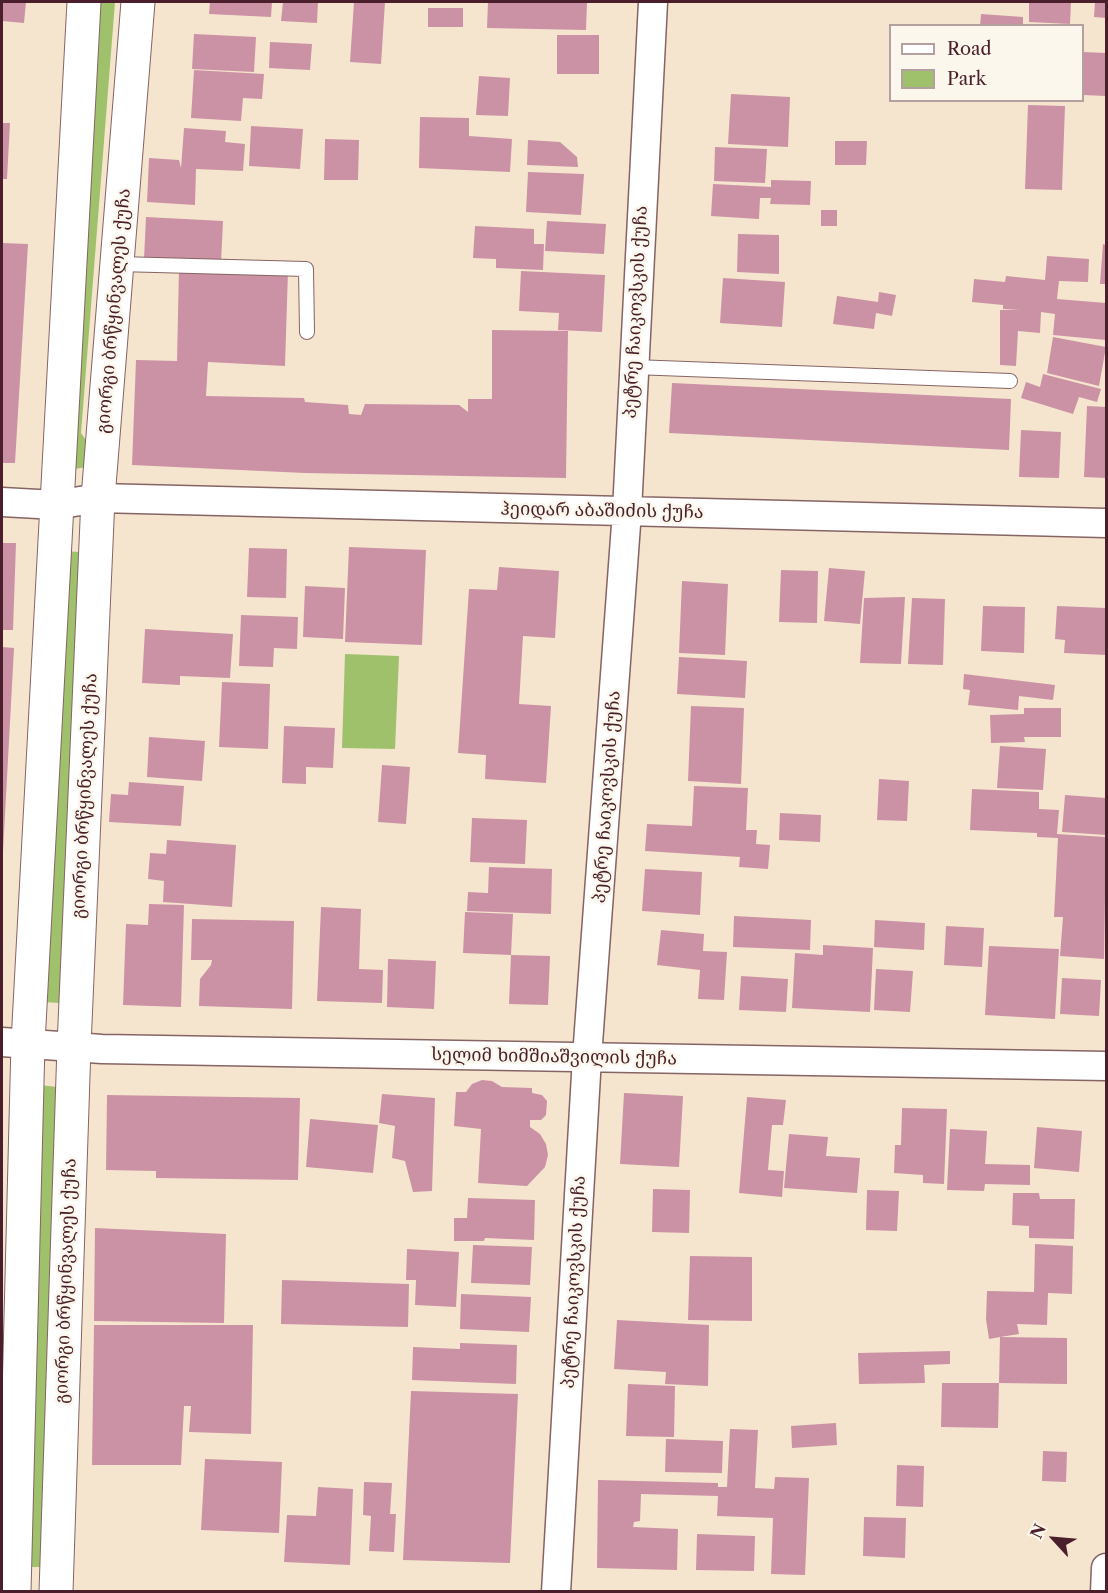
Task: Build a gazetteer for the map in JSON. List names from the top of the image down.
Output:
{
  "streets": {
    "street": [
      "გიორგი ბრწყინვალეს ქუჩა",
      "პეტრე ჩაიკოვსკის ქუჩა",
      "ჰეიდარ აბაშიძის ქუჩა",
      "სელიმ ხიმშიაშვილის ქუჩა"
    ]
  },
  "crossings": [
    ["გიორგი ბრწყინვალეს ქუჩა", "ჰეიდარ აბაშიძის ქუჩა"],
    ["გიორგი ბრწყინვალეს ქუჩა", "სელიმ ხიმშიაშვილის ქუჩა"],
    ["პეტრე ჩაიკოვსკის ქუჩა", "ჰეიდარ აბაშიძის ქუჩა"],
    ["პეტრე ჩაიკოვსკის ქუჩა", "სელიმ ხიმშიაშვილის ქუჩა"]
  ],
  "legend": ["Road", "Park"],
  "north": "top left"
}
